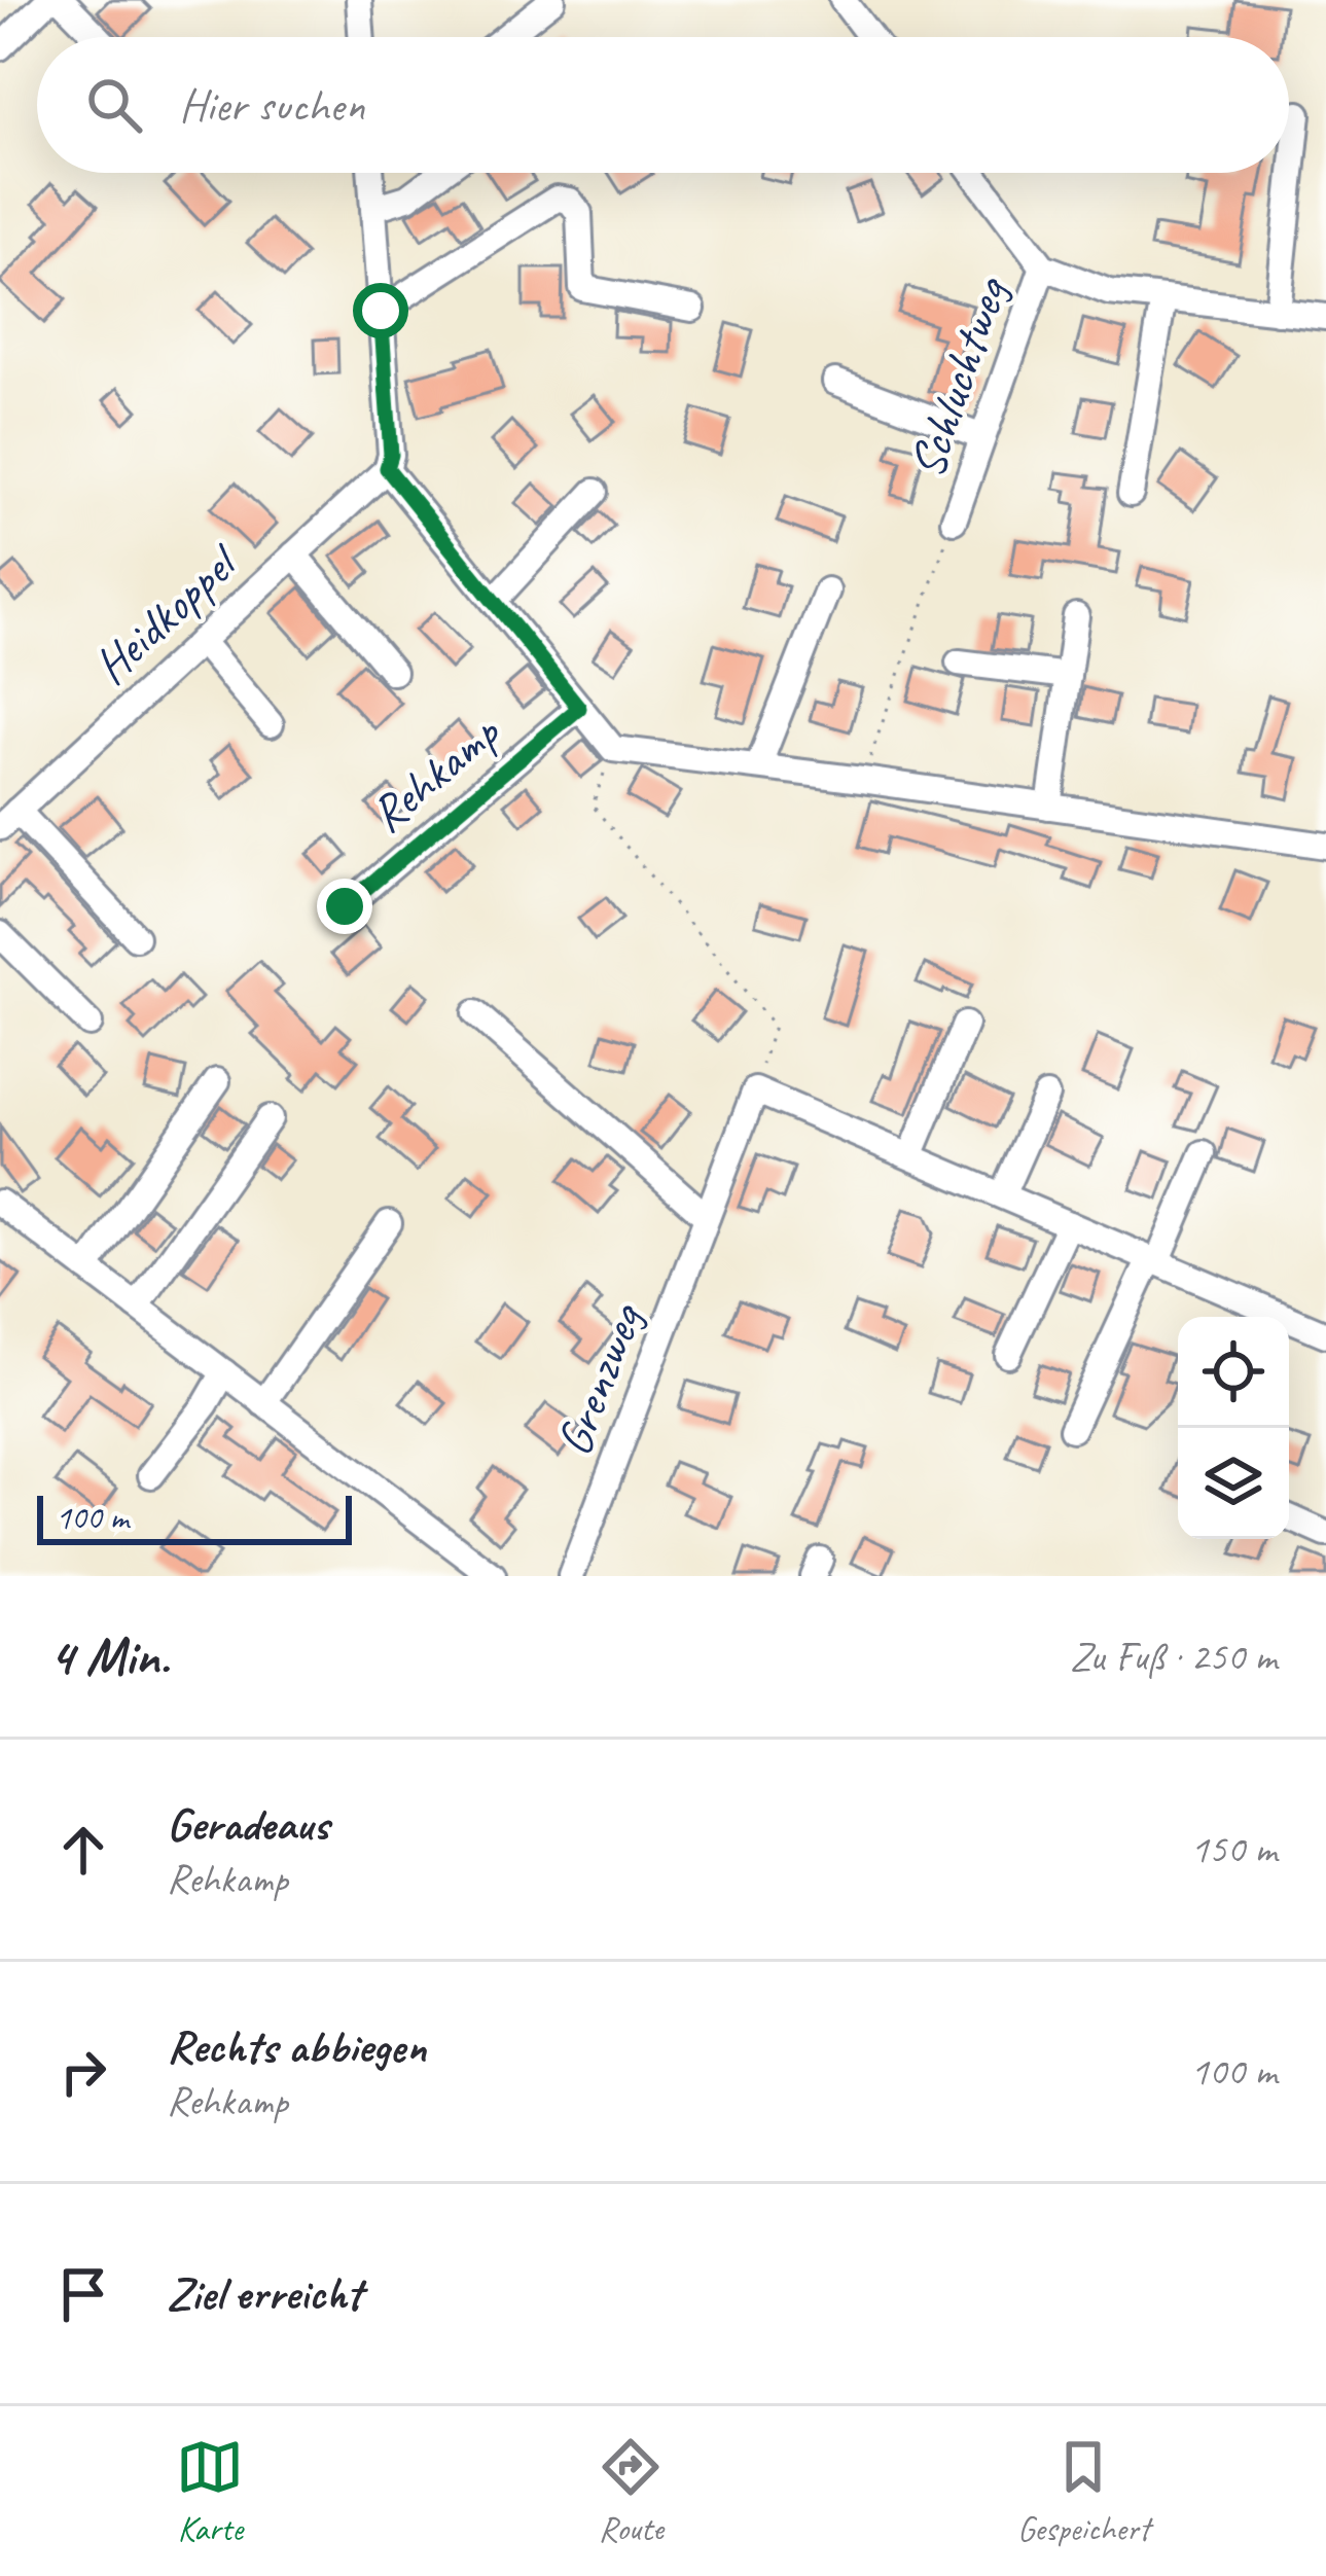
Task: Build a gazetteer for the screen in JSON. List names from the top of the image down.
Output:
{
  "streets": {
    "street": [
      "Schluchtweg",
      "Heidkoppel",
      "Rehkamp",
      "Grenzweg"
    ]
  },
  "scale_bar": "100 m",
  "page": {
    "search": "Hier suchen",
    "scale": "100 m",
    "heading": ["4 Min.", "Zu Fuß · 250 m"],
    "list": [
      ["Geradeaus", "Rehkamp", "150 m"],
      ["Rechts abbiegen", "Rehkamp", "100 m"],
      "Ziel erreicht"
    ],
    "nav": ["Karte", "Route", "Gespeichert"]
  }
}
